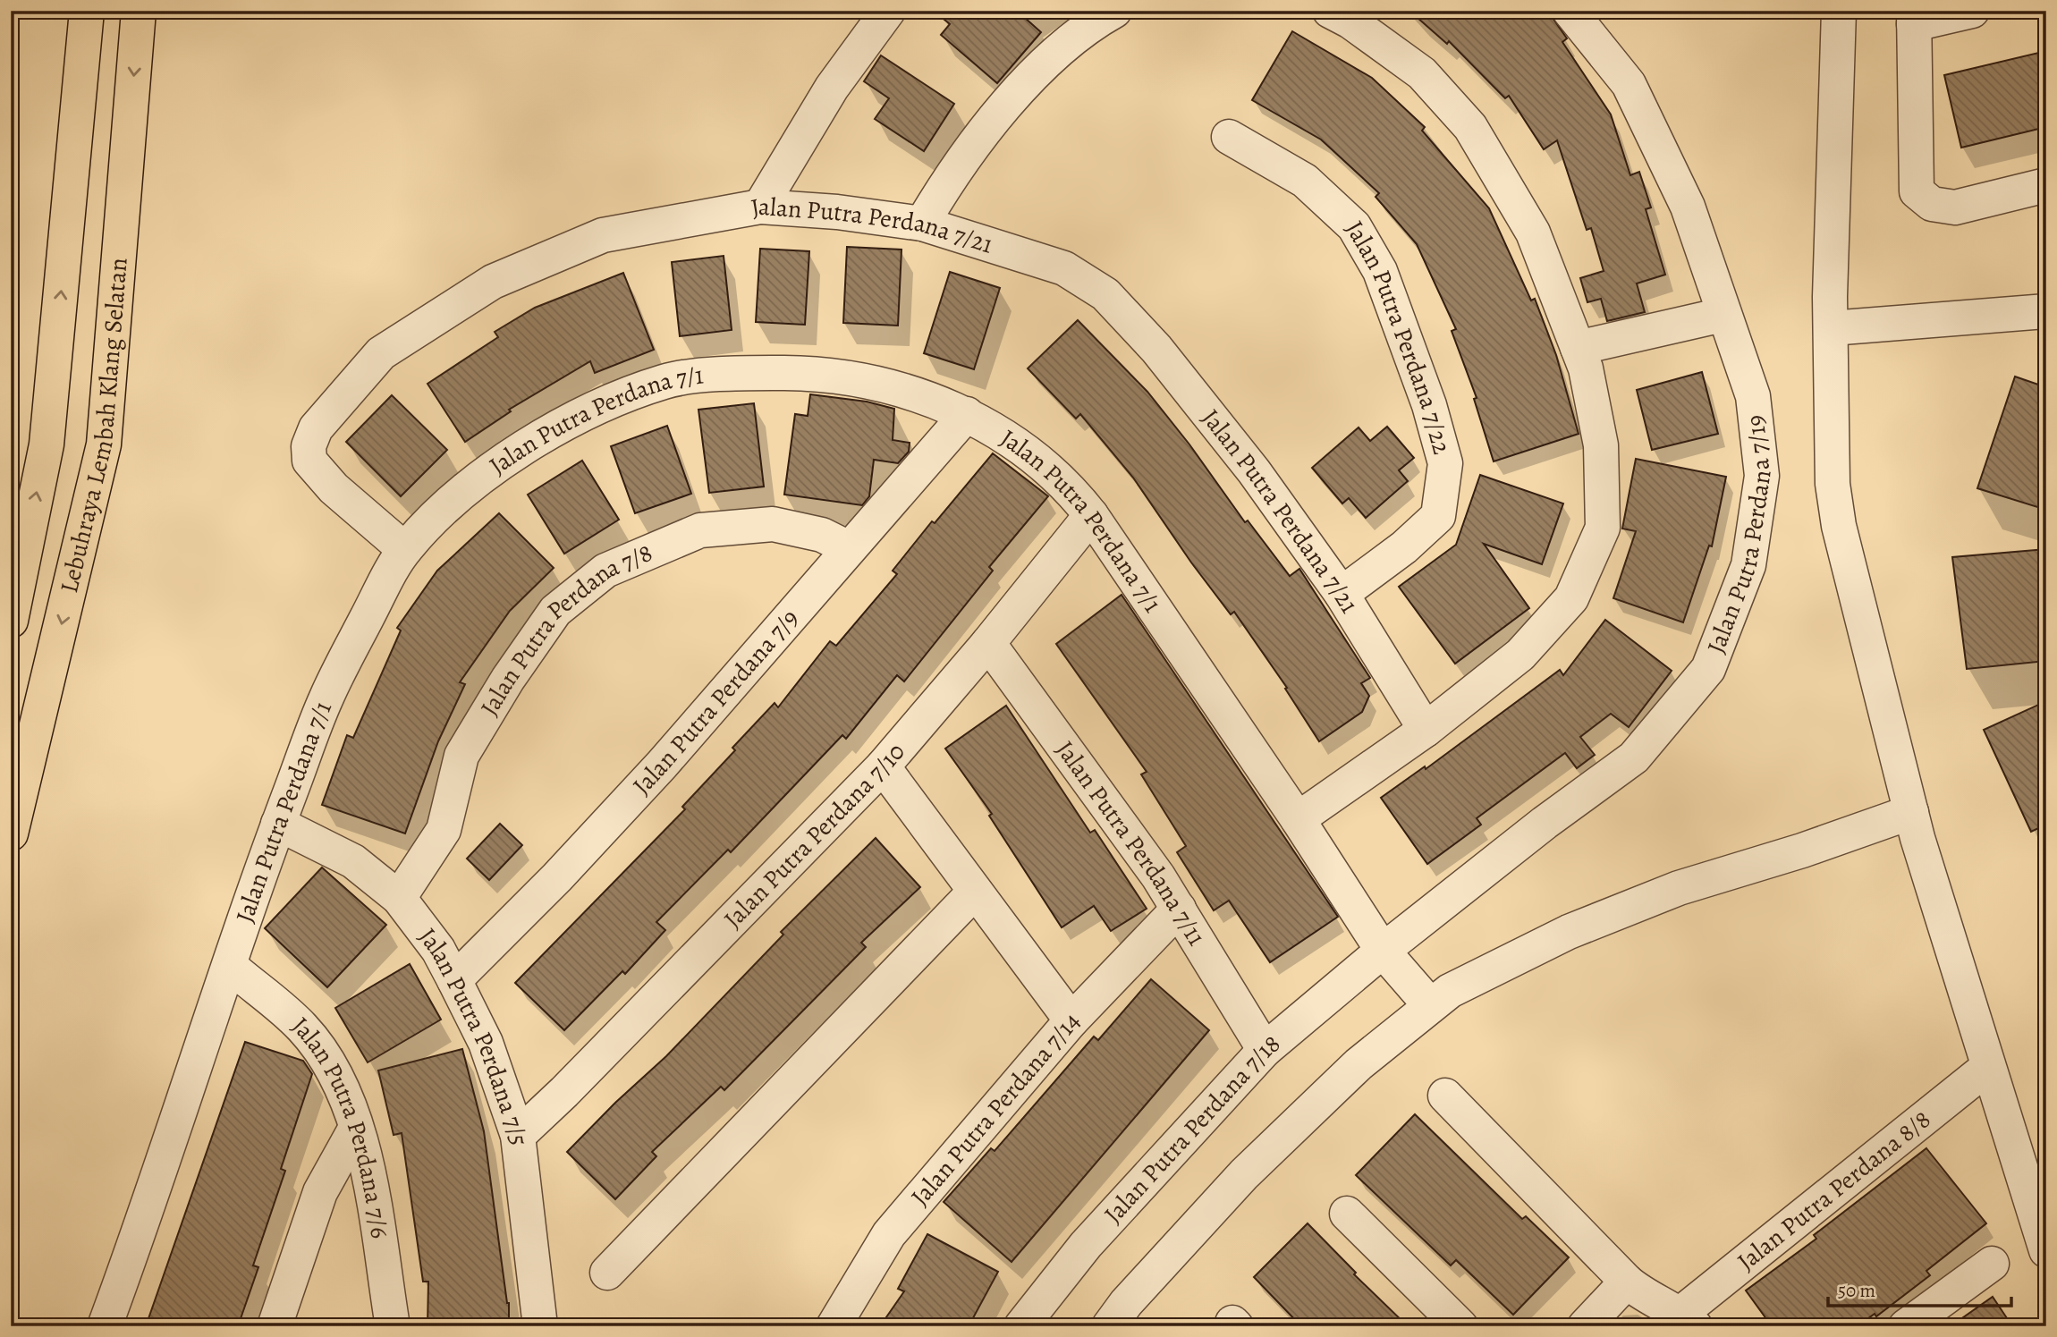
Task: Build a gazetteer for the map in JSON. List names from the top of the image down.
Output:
{
  "streets": {
    "highway": ["Lebuhraya Lembah Klang Selatan"],
    "street": [
      "Jalan Putra Perdana 7/21",
      "Jalan Putra Perdana 7/22",
      "Jalan Putra Perdana 7/1",
      "Jalan Putra Perdana 7/19",
      "Jalan Putra Perdana 7/8",
      "Jalan Putra Perdana 7/9",
      "Jalan Putra Perdana 7/10",
      "Jalan Putra Perdana 7/11",
      "Jalan Putra Perdana 7/5",
      "Jalan Putra Perdana 7/14",
      "Jalan Putra Perdana 7/18",
      "Jalan Putra Perdana 7/6",
      "Jalan Putra Perdana 8/8"
    ]
  },
  "crossings": [
    ["Jalan Putra Perdana 7/21", "Jalan Putra Perdana 7/22"],
    ["Jalan Putra Perdana 7/21", "Jalan Putra Perdana 7/1"],
    ["Jalan Putra Perdana 7/1", "Jalan Putra Perdana 7/19"],
    ["Jalan Putra Perdana 7/1", "Jalan Putra Perdana 7/9"],
    ["Jalan Putra Perdana 7/1", "Jalan Putra Perdana 7/10"],
    ["Jalan Putra Perdana 7/1", "Jalan Putra Perdana 7/5"],
    ["Jalan Putra Perdana 7/1", "Jalan Putra Perdana 7/18"],
    ["Jalan Putra Perdana 7/1", "Jalan Putra Perdana 7/6"],
    ["Jalan Putra Perdana 7/19", "Jalan Putra Perdana 7/18"],
    ["Jalan Putra Perdana 7/8", "Jalan Putra Perdana 7/9"],
    ["Jalan Putra Perdana 7/8", "Jalan Putra Perdana 7/5"],
    ["Jalan Putra Perdana 7/9", "Jalan Putra Perdana 7/5"],
    ["Jalan Putra Perdana 7/10", "Jalan Putra Perdana 7/11"],
    ["Jalan Putra Perdana 7/10", "Jalan Putra Perdana 7/5"],
    ["Jalan Putra Perdana 7/11", "Jalan Putra Perdana 7/14"],
    ["Jalan Putra Perdana 7/11", "Jalan Putra Perdana 7/18"]
  ],
  "scale_bar": "50 m"
}
